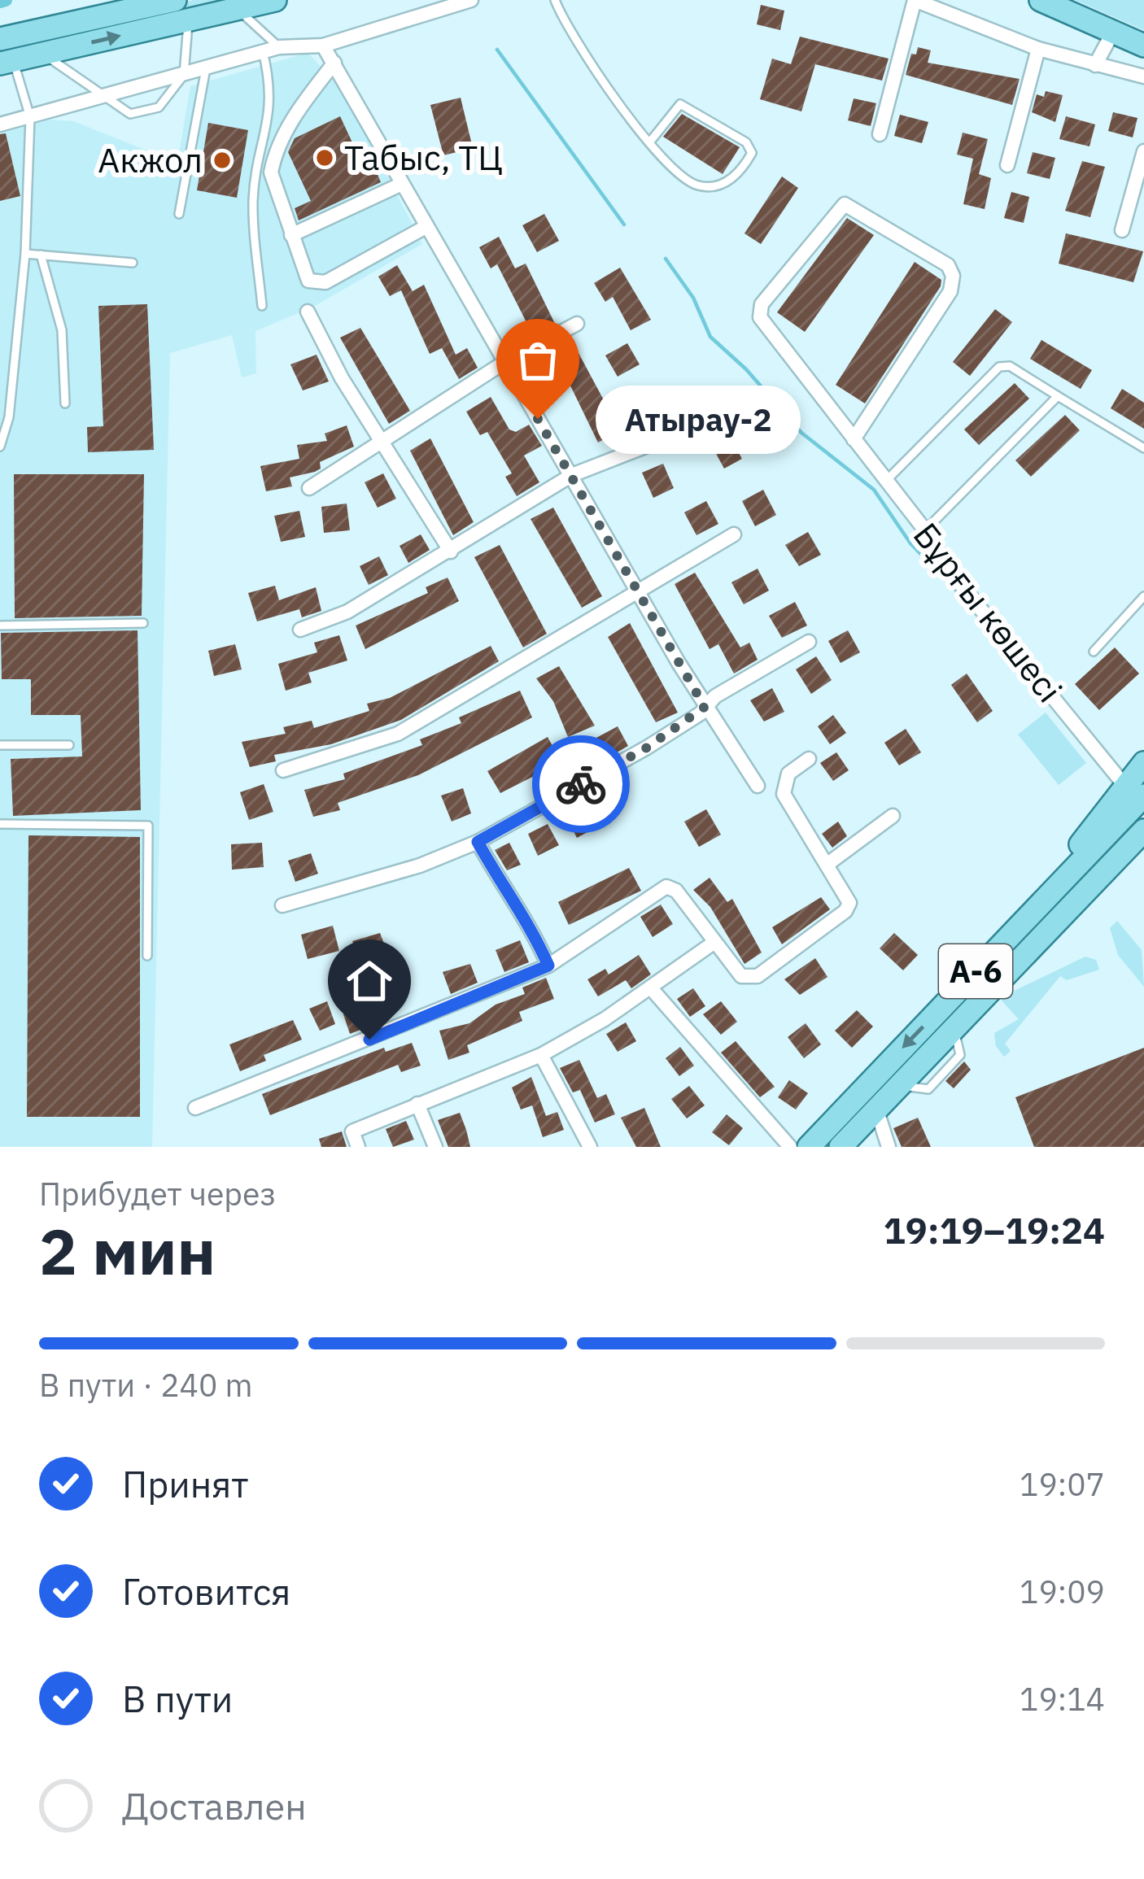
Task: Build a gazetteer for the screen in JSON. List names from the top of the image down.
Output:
{
  "streets": {
    "main road": ["A-6"],
    "street": ["Бұрғы көшесі"]
  },
  "places": ["Табыс, ТЦ", "Акжол", "Атырау-2"],
  "page": {
    "bubble": "Атырау-2",
    "heading": ["2 мин", "Прибудет через", "19:19–19:24"],
    "bar": "В пути · 240 m",
    "list": [
      ["Принят", "19:07"],
      ["Готовится", "19:09"],
      ["В пути", "19:14"],
      "Доставлен"
    ]
  }
}
